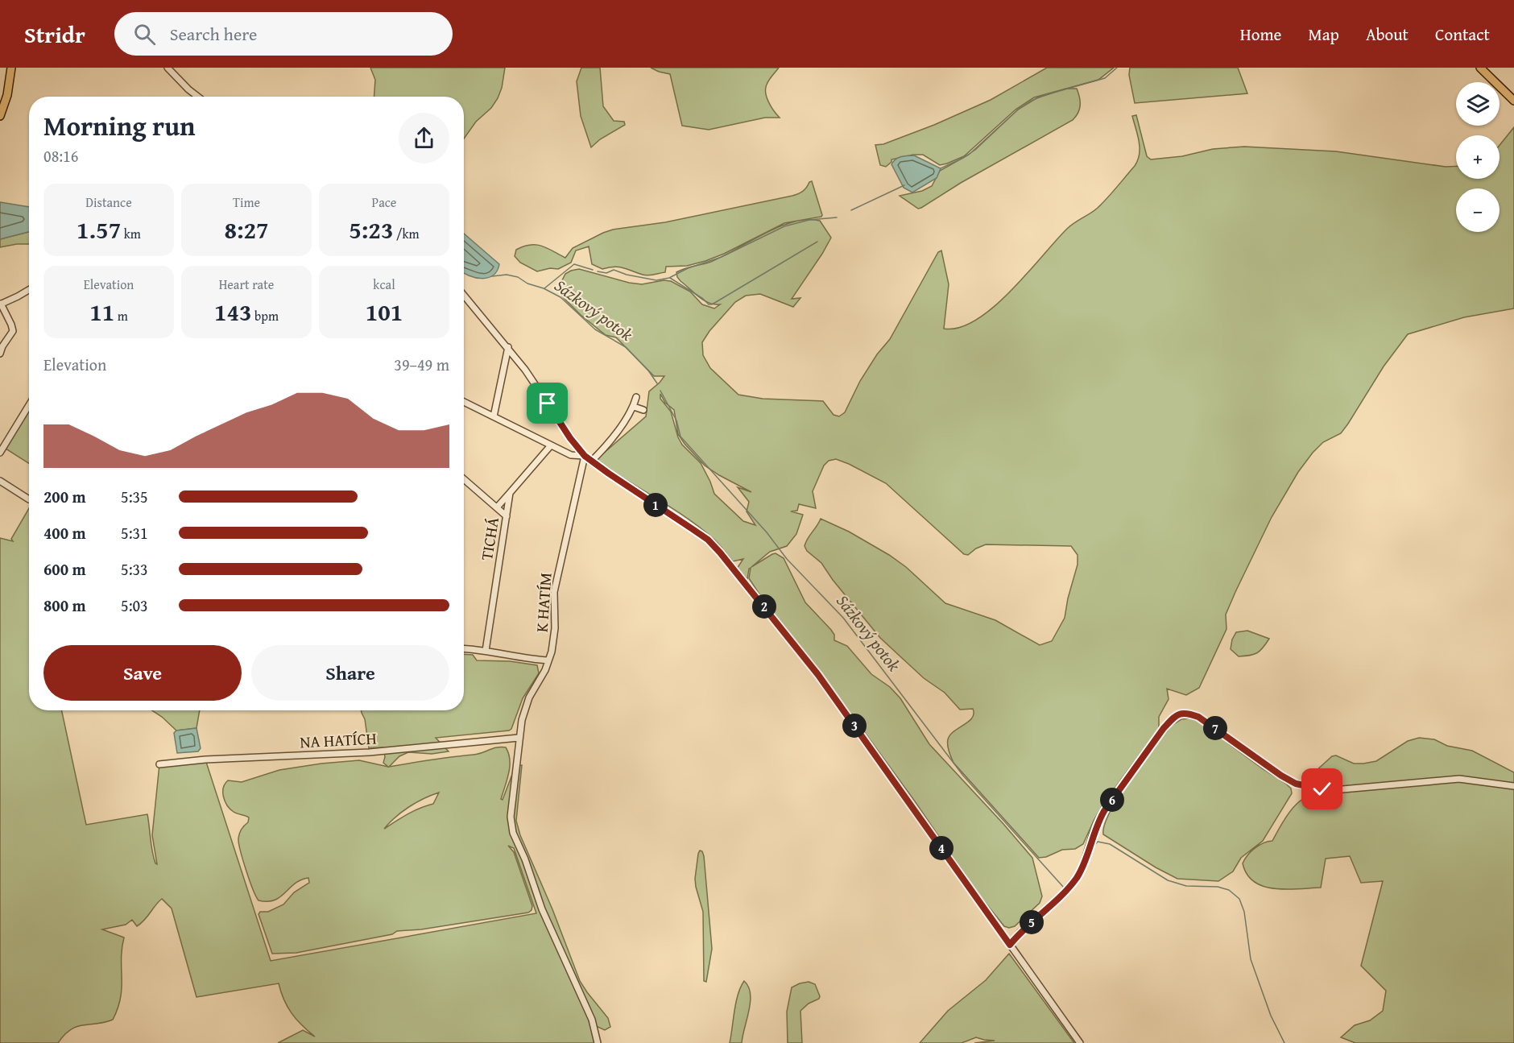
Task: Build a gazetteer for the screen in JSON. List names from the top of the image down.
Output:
{
  "streets": {
    "street": ["TICHÁ", "K HATÍM", "NA HATÍCH"]
  },
  "crossings": [
    ["K HATÍM", "NA HATÍCH"]
  ],
  "water": ["Sázkový potok"],
  "page": {
    "header": "Stridr",
    "search": "Search here",
    "nav": [
      "Home",
      "Map",
      "About",
      "Contact"
    ],
    "map_buttons": ["+", "−"],
    "heading": ["Morning run", "08:16"],
    "stats": [
      ["Distance", "1.57 km"],
      ["Time", "8:27"],
      ["Pace", "5:23 /km"],
      ["Elevation", "11 m"],
      ["Heart rate", "143 bpm"],
      ["kcal", "101"]
    ],
    "chart": ["Elevation", "39–49 m"],
    "list": [
      {
        "name": "200 m",
        "note": "5:35"
      },
      {
        "name": "400 m",
        "note": "5:31"
      },
      {
        "name": "600 m",
        "note": "5:33"
      },
      {
        "name": "800 m",
        "note": "5:03"
      }
    ],
    "pins": [
      "1",
      "2",
      "3",
      "7",
      "6",
      "4",
      "5"
    ],
    "buttons": ["Save", "Share"]
  }
}
